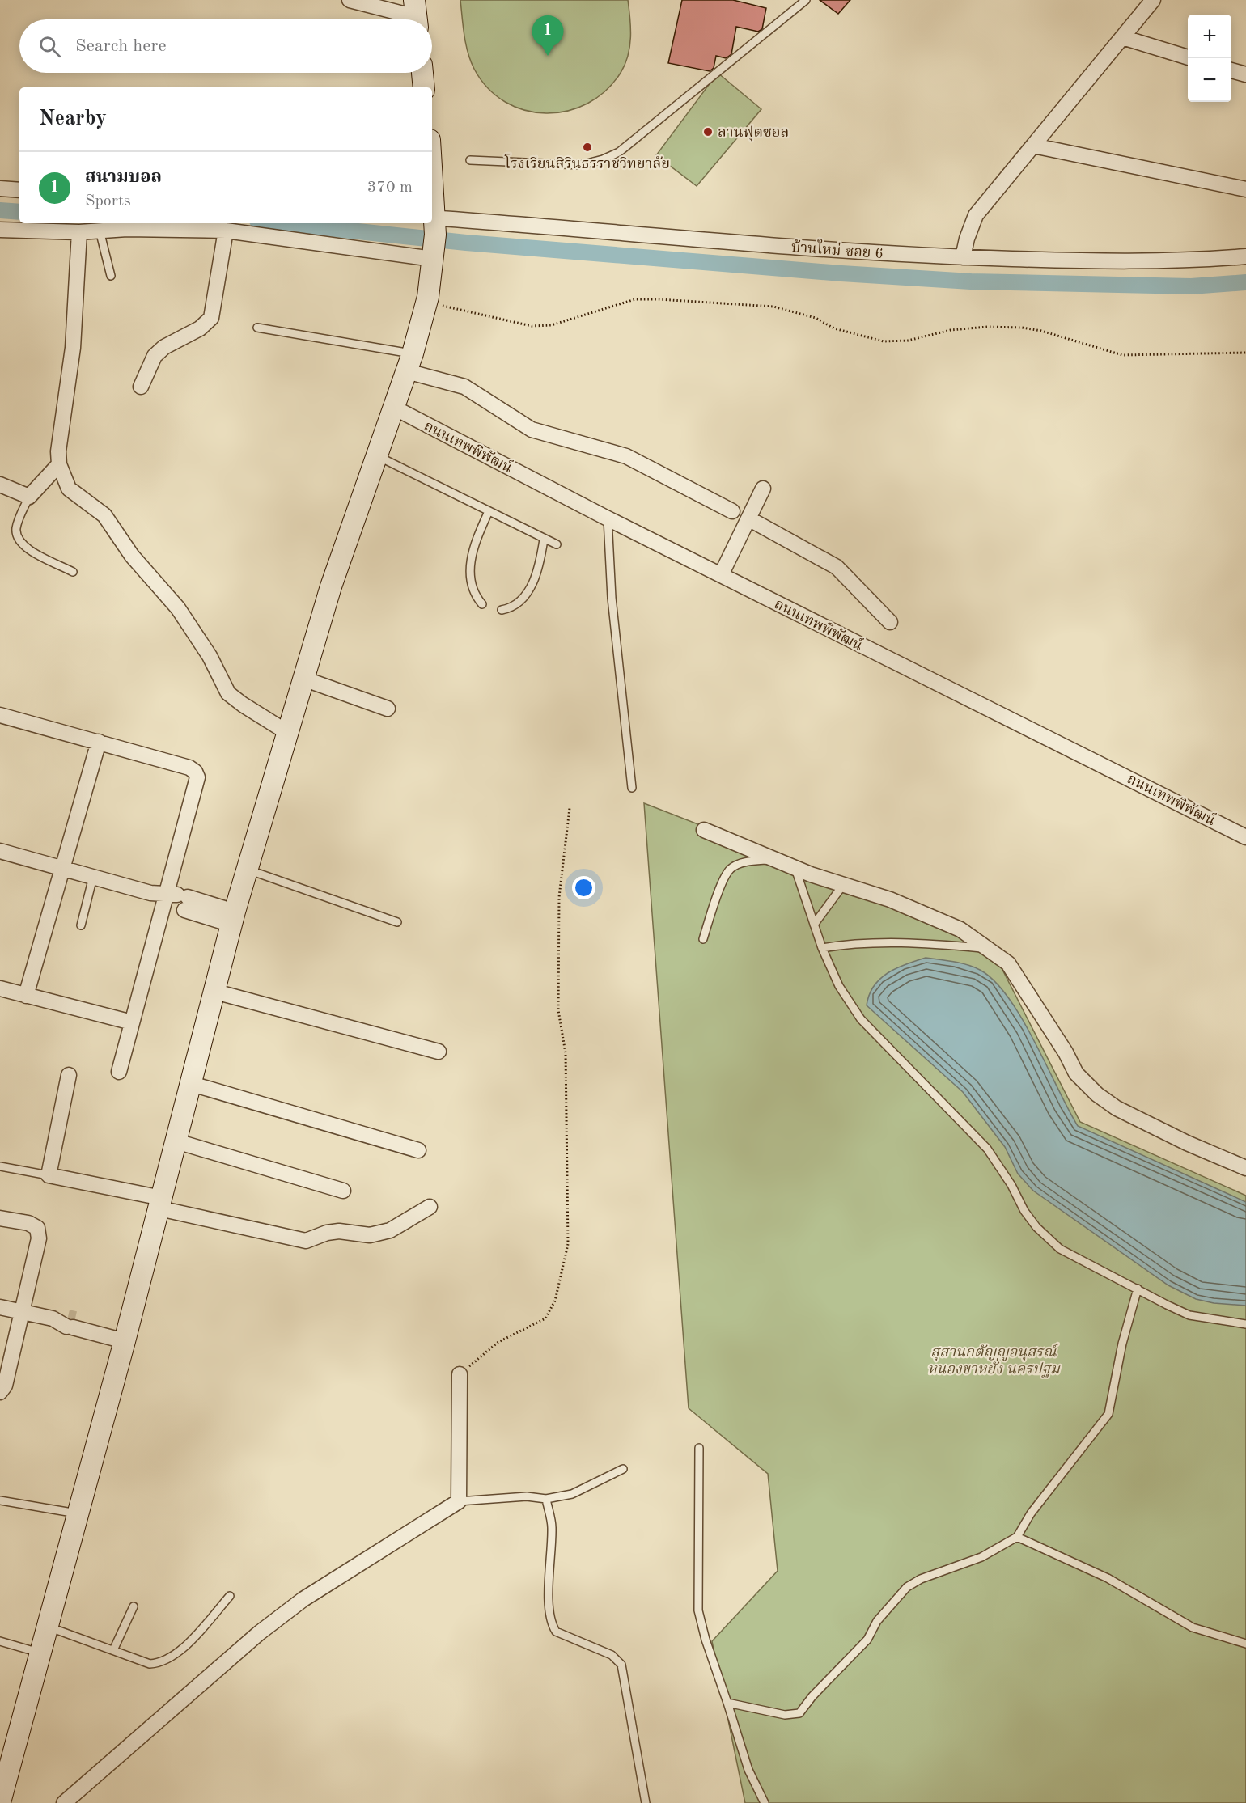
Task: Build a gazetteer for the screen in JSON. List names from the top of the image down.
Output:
{
  "streets": {
    "street": ["บ้านใหม่ ซอย 6", "ถนนเทพพิพัฒน์"]
  },
  "parks": ["สุสานกตัญญูอนุสรณ์ หนองขาหยั่ง นครปฐม"],
  "places": ["ลานฟุตซอล", "โรงเรียนสิรินธรราชวิทยาลัย"],
  "page": {
    "map_buttons": ["+", "−"],
    "pins": "1",
    "search": "Search here",
    "heading": "Nearby",
    "list": [
      {
        "mark": "1",
        "name": "สนามบอล",
        "note": "Sports",
        "value": "370 m"
      }
    ]
  }
}
